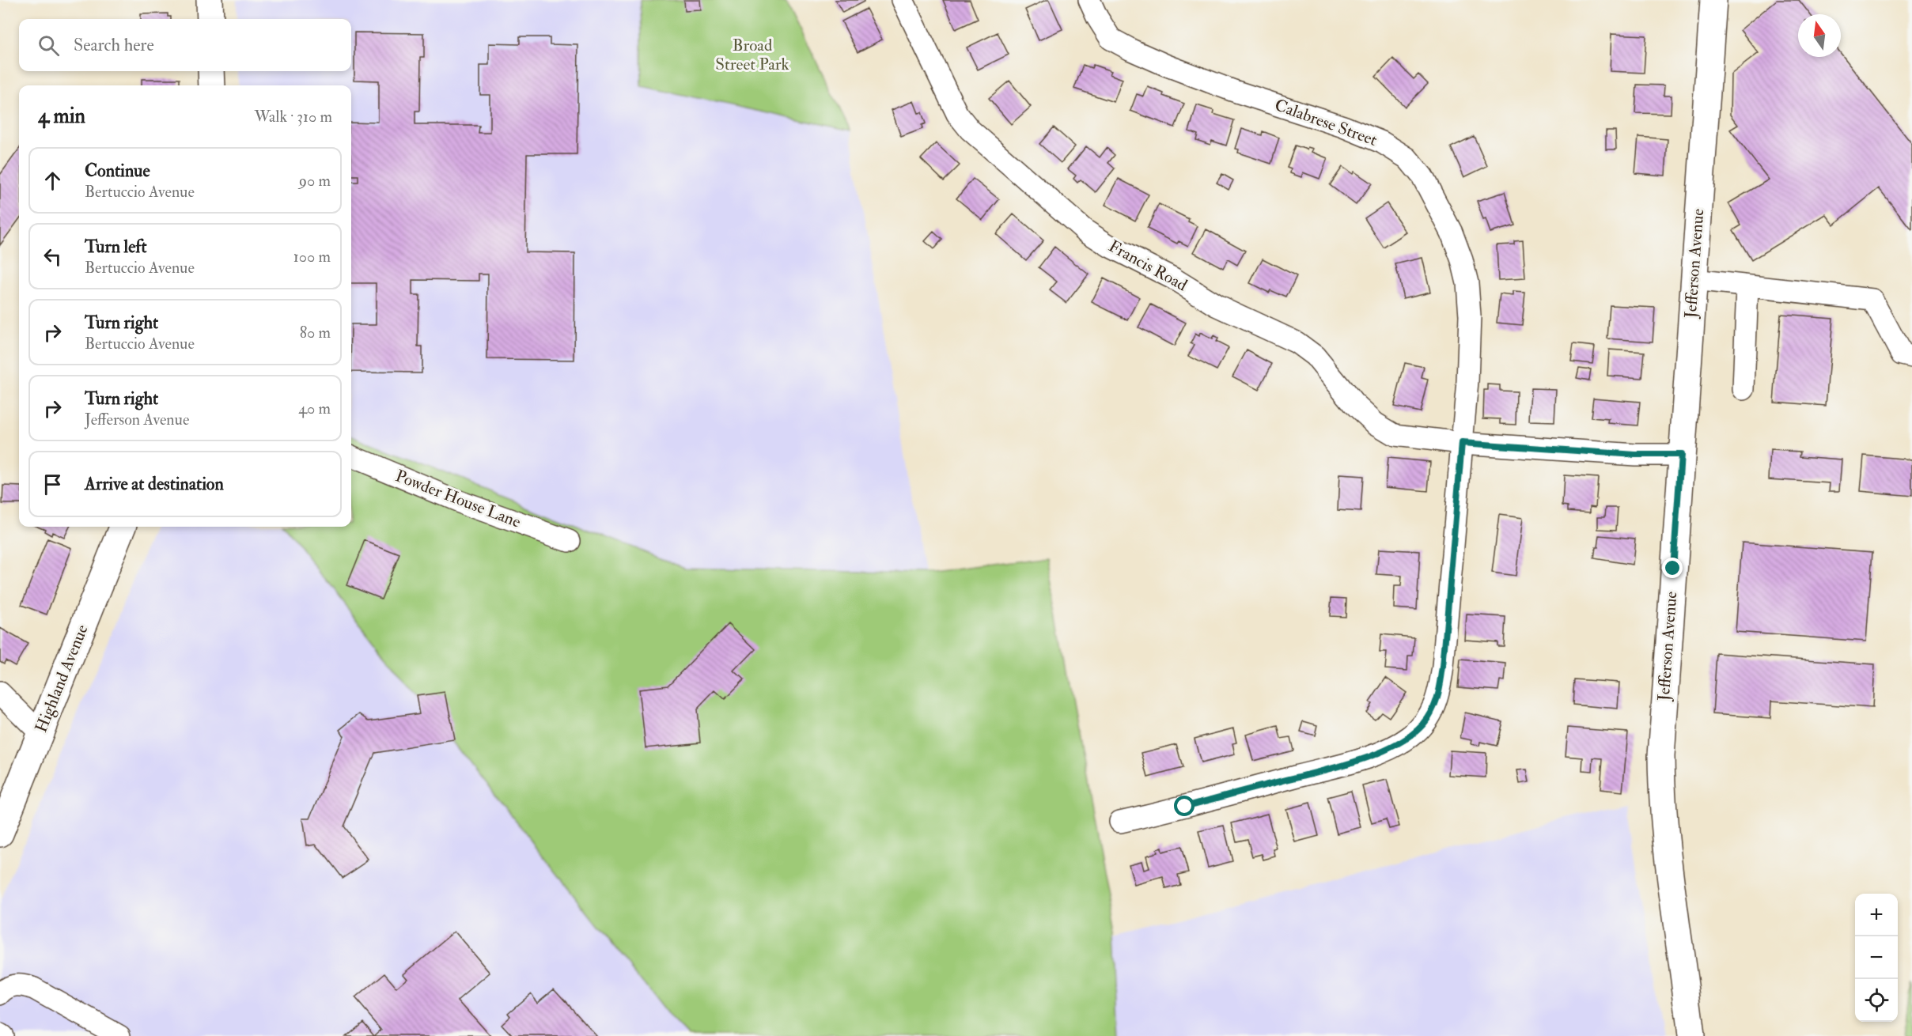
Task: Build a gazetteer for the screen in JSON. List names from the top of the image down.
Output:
{
  "streets": {
    "main road": ["Jefferson Avenue", "Highland Avenue"],
    "street": ["Calabrese Street", "Francis Road", "Powder House Lane"]
  },
  "crossings": [
    ["Calabrese Street", "Francis Road"],
    ["Jefferson Avenue", "Francis Road"]
  ],
  "parks": ["Broad Street Park"],
  "north": "top",
  "page": {
    "search": "Search here",
    "heading": ["4 min", "Walk · 310 m"],
    "list": [
      ["Continue", "Bertuccio Avenue", "90 m"],
      ["Turn left", "Bertuccio Avenue", "100 m"],
      ["Turn right", "Bertuccio Avenue", "80 m"],
      ["Turn right", "Jefferson Avenue", "40 m"],
      "Arrive at destination"
    ],
    "map_buttons": ["+", "−"]
  }
}
